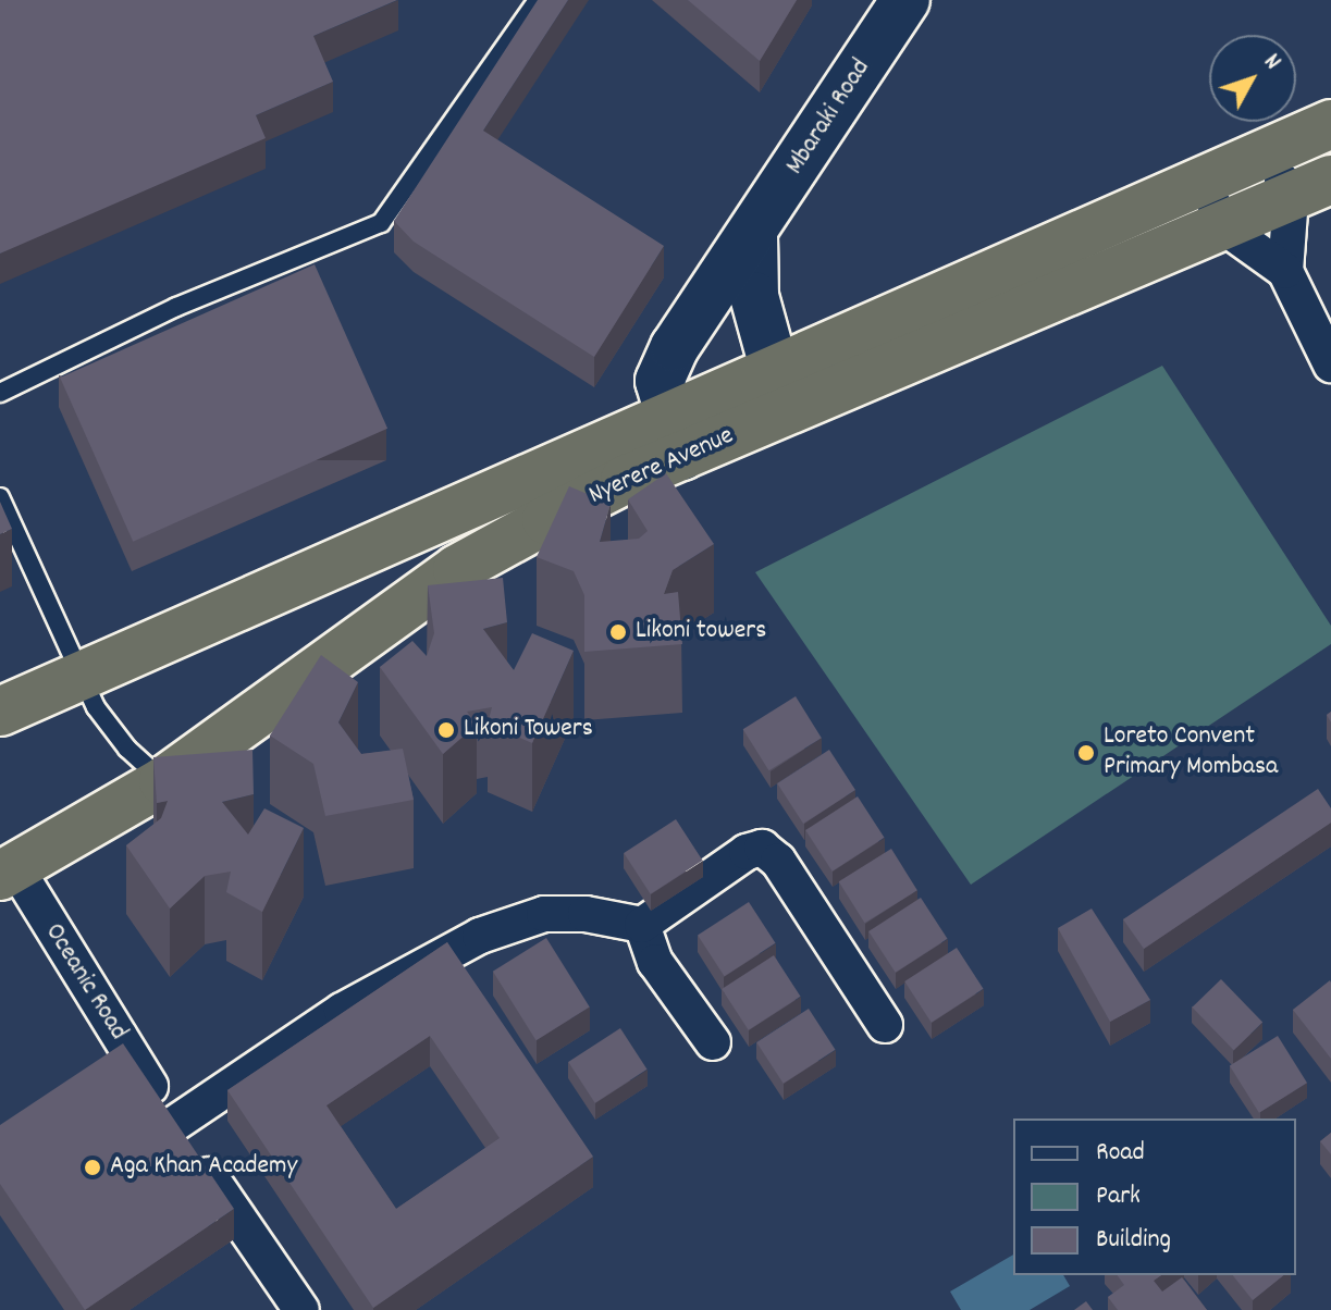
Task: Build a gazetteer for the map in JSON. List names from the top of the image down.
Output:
{
  "streets": {
    "highway": ["Nyerere Avenue"],
    "main road": ["Mbaraki Road"],
    "street": ["Oceanic Road"]
  },
  "crossings": [
    ["Mbaraki Road", "Nyerere Avenue"],
    ["Nyerere Avenue", "Oceanic Road"]
  ],
  "places": [
    "Likoni towers",
    "Likoni Towers",
    "Loreto Convent Primary Mombasa",
    "Aga Khan Academy"
  ],
  "legend": ["Road", "Park", "Building"],
  "north": "top right"
}
